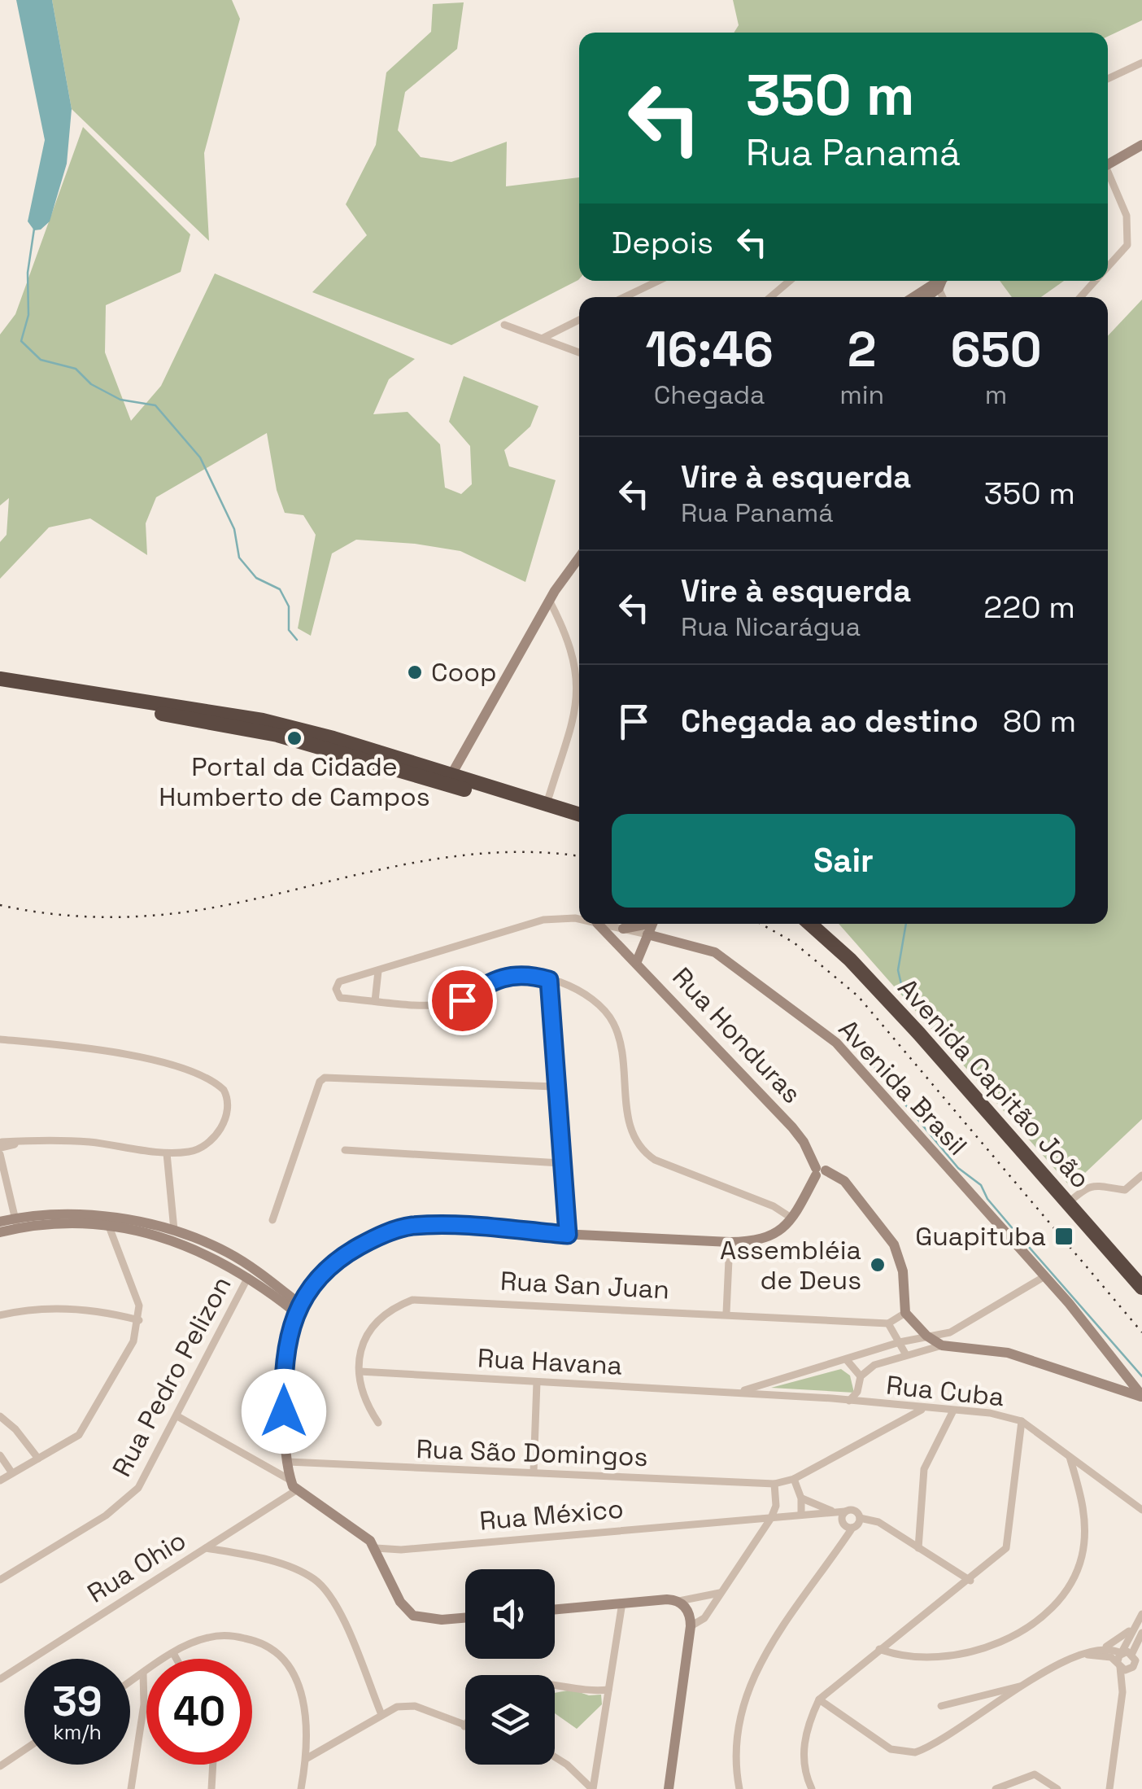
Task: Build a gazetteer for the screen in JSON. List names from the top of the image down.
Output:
{
  "streets": {
    "highway": ["Avenida Capitão João"],
    "main road": ["Rua Honduras", "Avenida Brasil"],
    "street": [
      "Rua San Juan",
      "Rua Havana",
      "Rua Pedro Pelizon",
      "Rua Cuba",
      "Rua São Domingos",
      "Rua México",
      "Rua Ohio"
    ]
  },
  "crossings": [
    ["Rua Honduras", "Avenida Brasil"],
    ["Avenida Brasil", "Rua Havana"],
    ["Rua San Juan", "Rua Havana"],
    ["Rua Havana", "Rua Cuba"],
    ["Rua Cuba", "Rua São Domingos"]
  ],
  "places": {
    "other": ["Coop", "Portal da Cidade Humberto de Campos", "Assembléia de Deus"],
    "transit": ["Guapituba"]
  },
  "page": {
    "turn": ["350 m", "Rua Panamá"],
    "then": "Depois",
    "eta": [
      "16:46",
      "Chegada",
      "2",
      "min",
      "650",
      "m"
    ],
    "list": [
      {
        "name": "Vire à esquerda",
        "note": "Rua Panamá",
        "value": "350 m"
      },
      {
        "name": "Vire à esquerda",
        "note": "Rua Nicarágua",
        "value": "220 m"
      },
      {
        "name": "Chegada ao destino",
        "value": "80 m"
      }
    ],
    "buttons": "Sair",
    "speed": "39 km/h",
    "limit": "40"
  }
}
